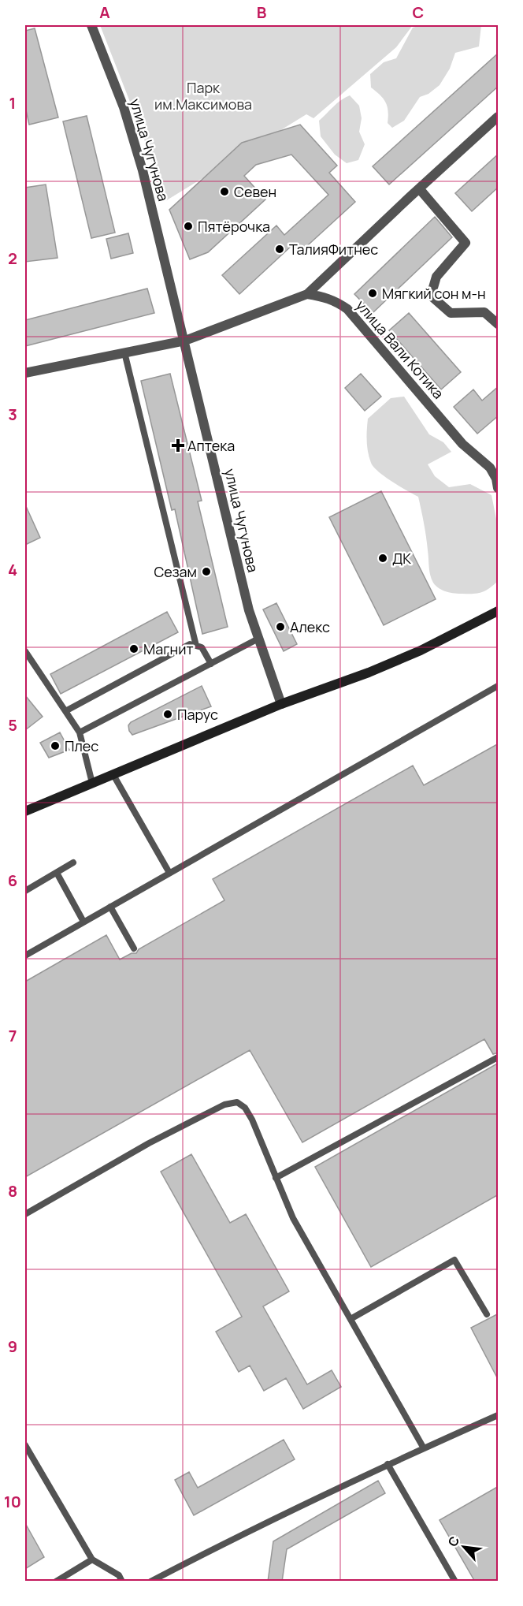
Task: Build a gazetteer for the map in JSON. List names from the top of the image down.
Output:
{
  "streets": {
    "street": ["улица Чугунова", "улица Вали Котика"]
  },
  "parks": ["Парк им.Максимова"],
  "places": {
    "other": [
      "Севен",
      "Пятёрочка",
      "ТалияФитнес",
      "Мягкий сон м-н",
      "ДК",
      "Сезам",
      "Алекс",
      "Магнит",
      "Парус",
      "Плес"
    ],
    "health": ["Аптека"]
  },
  "north": "top left",
  "grid": {
    "columns": ["A", "B", "C"],
    "rows": [
      "1",
      "2",
      "3",
      "4",
      "5",
      "6",
      "7",
      "8",
      "9",
      "10"
    ]
  }
}
